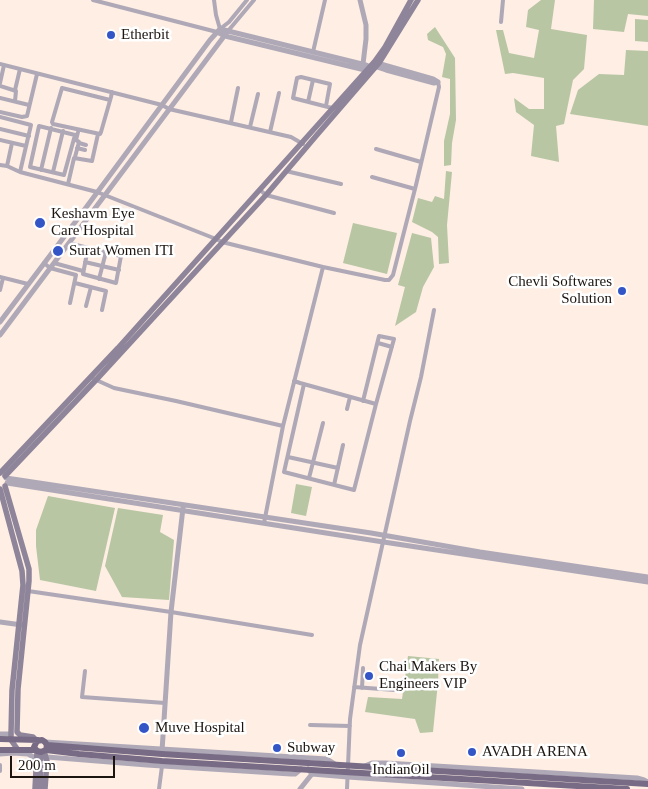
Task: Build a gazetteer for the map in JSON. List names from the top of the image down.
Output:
{
  "places": [
    "Etherbit",
    "Keshavm Eye Care Hospital",
    "Surat Women ITI",
    "Chevli Softwares Solution",
    "Chai Makers By Engineers VIP",
    "Muve Hospital",
    "Subway",
    "AVADH ARENA",
    "IndianOil"
  ],
  "scale_bar": "200 m"
}
